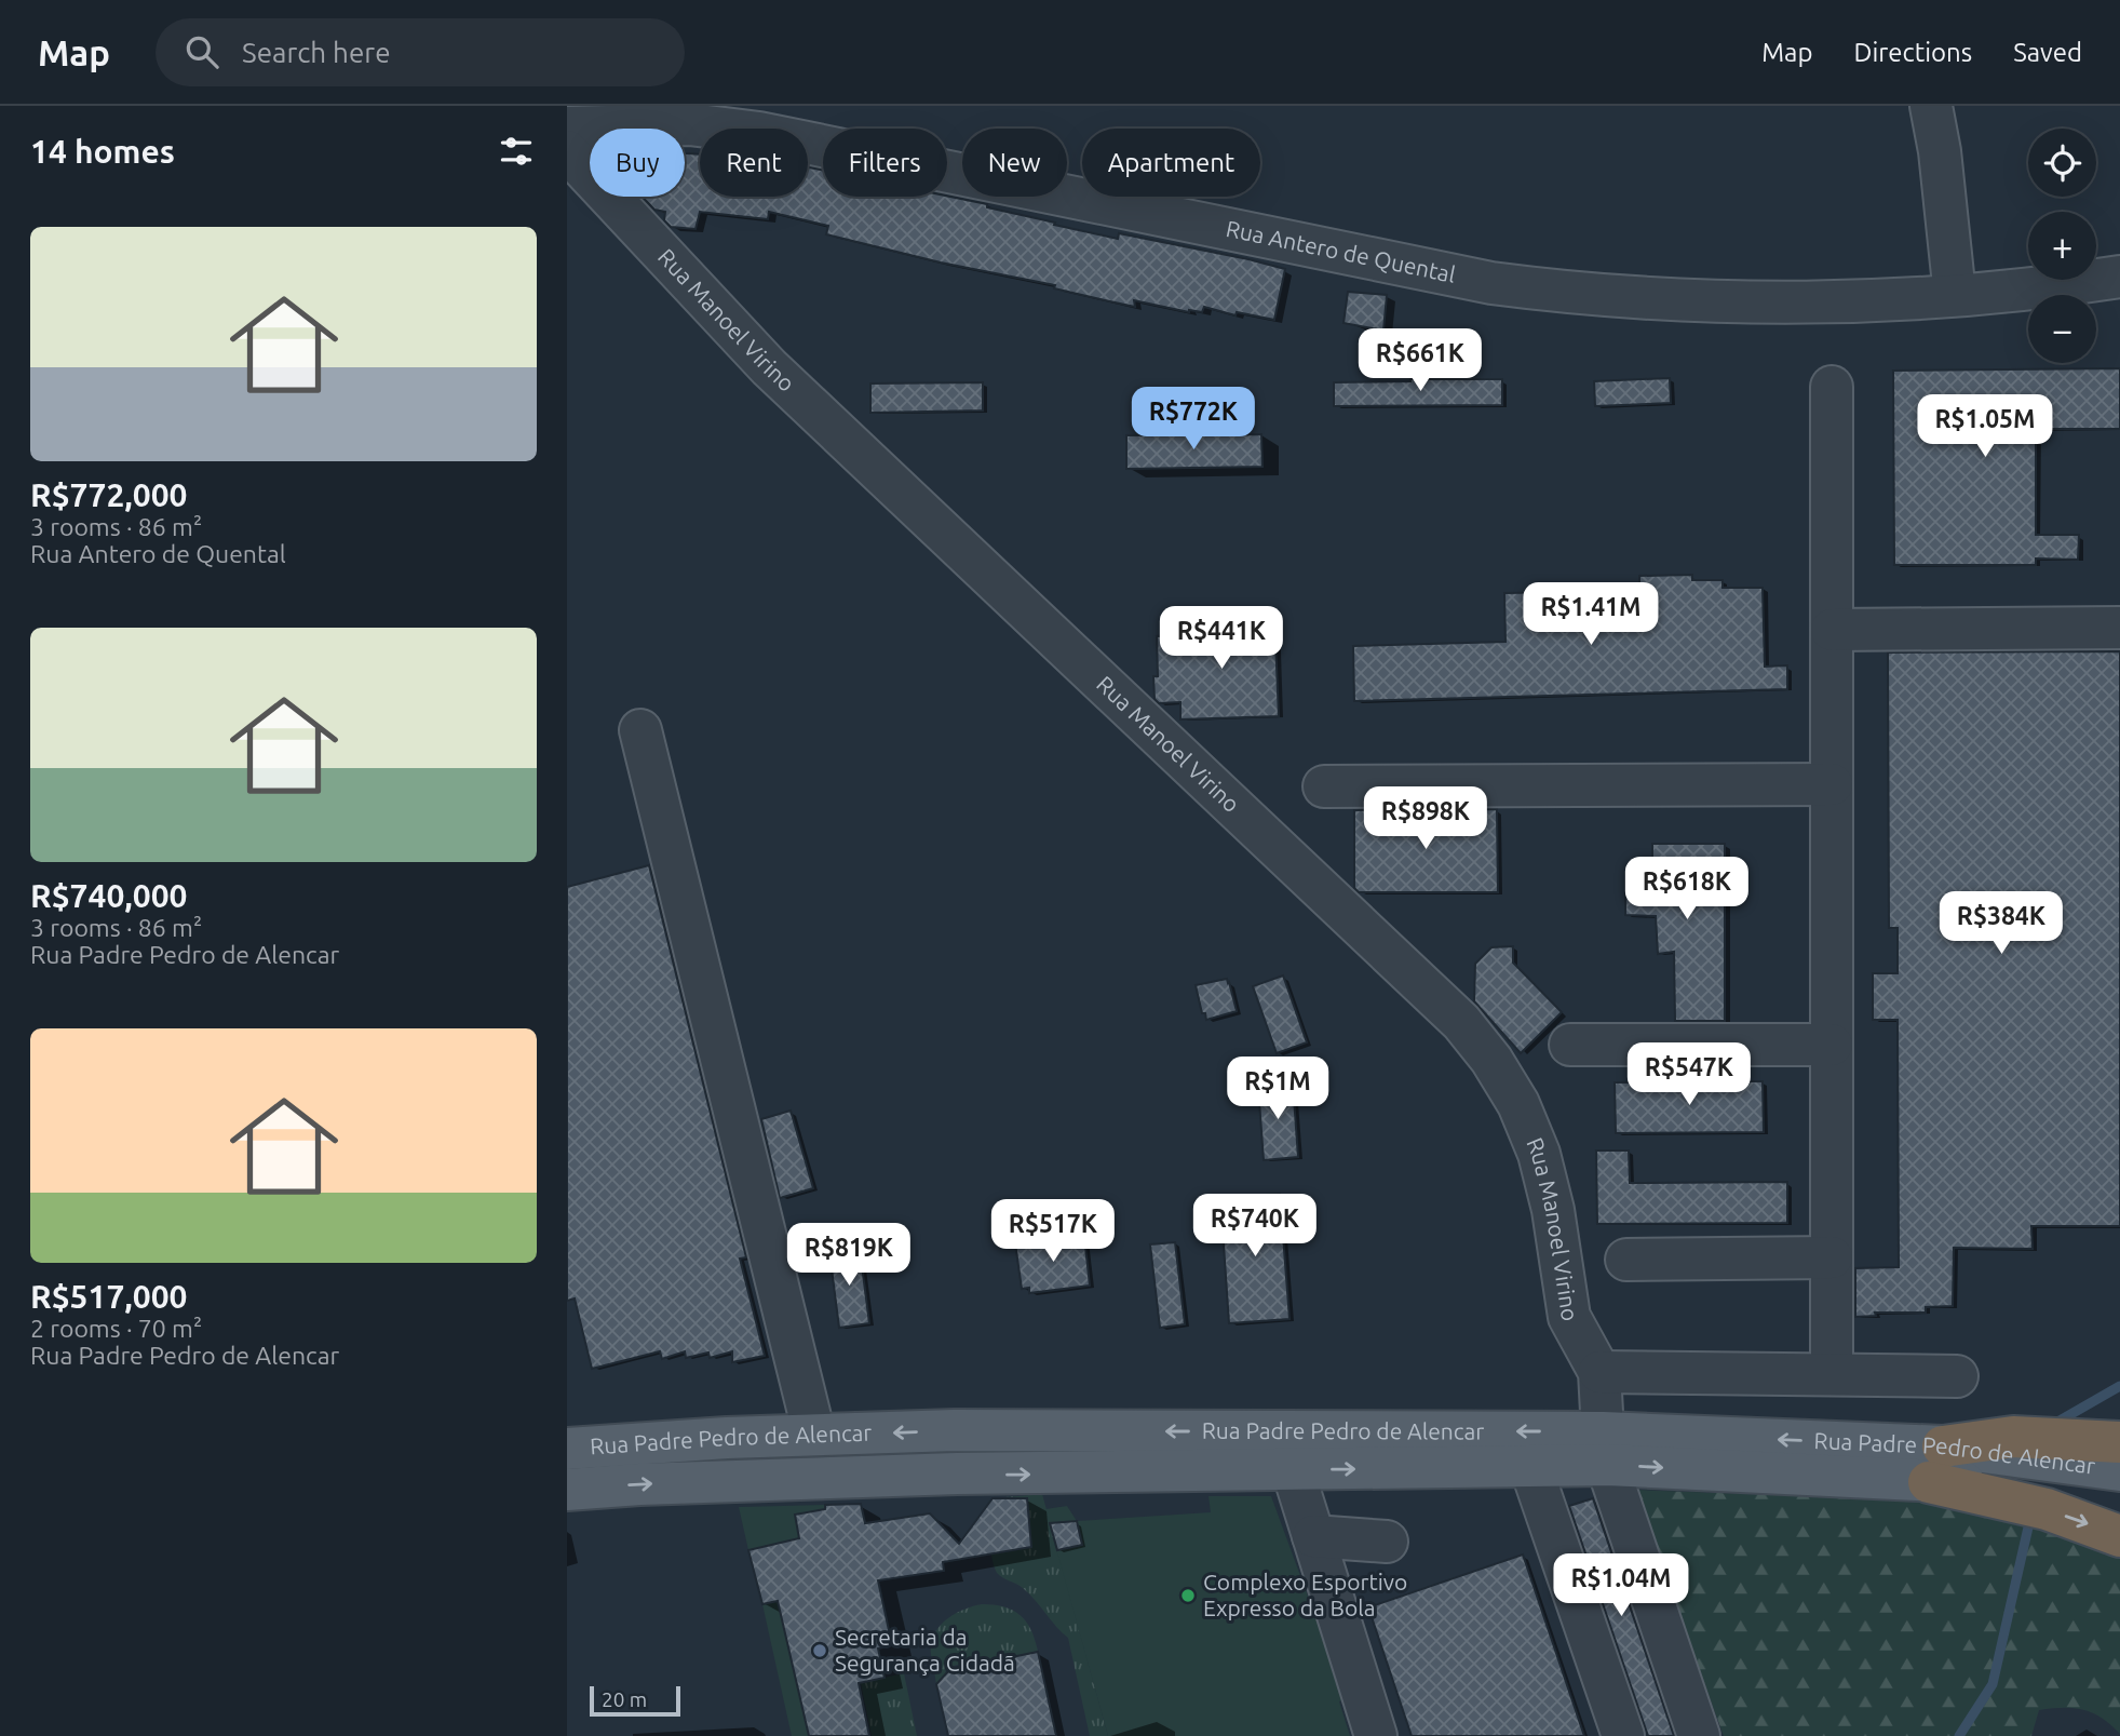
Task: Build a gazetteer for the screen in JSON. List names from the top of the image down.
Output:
{
  "streets": {
    "main road": ["Rua Padre Pedro de Alencar"],
    "street": ["Rua Antero de Quental", "Rua Manoel Virino"]
  },
  "crossings": [
    ["Rua Manoel Virino", "Rua Padre Pedro de Alencar"]
  ],
  "places": ["Complexo Esportivo Expresso da Bola", "Secretaria da Segurança Cidadã"],
  "scale_bar": "20 m",
  "page": {
    "header": "Map",
    "search": "Search here",
    "nav": ["Map", "Directions", "Saved"],
    "heading": "14 homes",
    "map_buttons": ["+", "−"],
    "chip": [
      "Buy",
      "Rent",
      "Filters",
      "New",
      "Apartment"
    ],
    "list": [
      {
        "name": "R$772,000",
        "note": "3 rooms · 86 m² · Rua Antero de Quental"
      },
      {
        "name": "R$740,000",
        "note": "3 rooms · 86 m² · Rua Padre Pedro de Alencar"
      },
      {
        "name": "R$517,000",
        "note": "2 rooms · 70 m² · Rua Padre Pedro de Alencar"
      }
    ],
    "price": [
      "R$661K",
      "R$772K",
      "R$1.05M",
      "R$1.41M",
      "R$441K",
      "R$898K",
      "R$618K",
      "R$384K",
      "R$547K",
      "R$1M",
      "R$740K",
      "R$517K",
      "R$819K",
      "R$1.04M"
    ],
    "scale": "20 m"
  }
}
